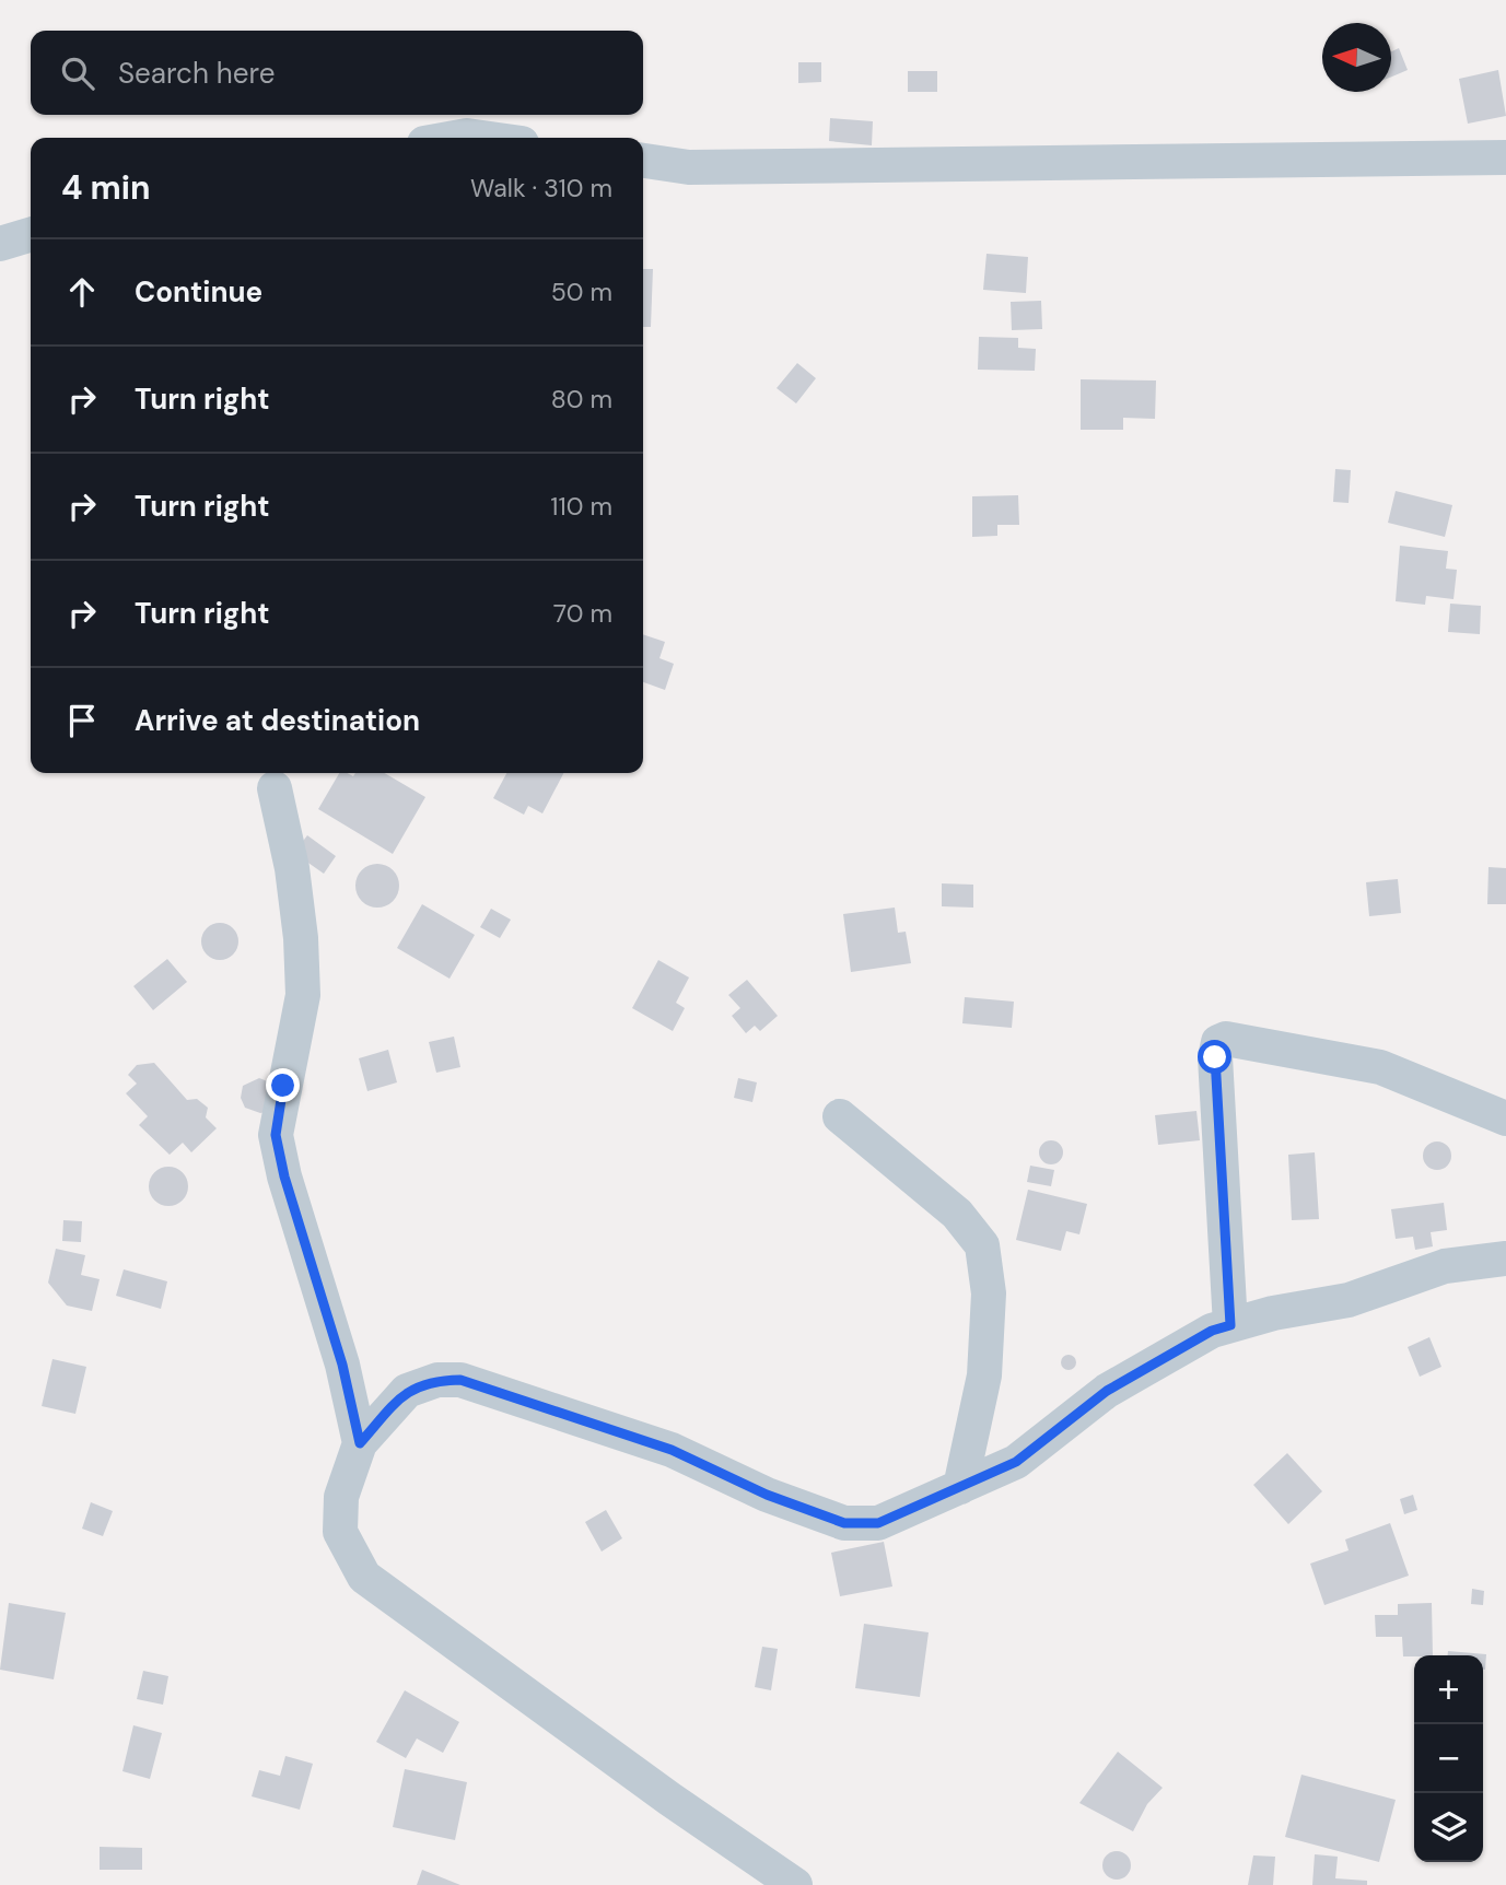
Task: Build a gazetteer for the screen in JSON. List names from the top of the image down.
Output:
{
  "north": "left",
  "page": {
    "search": "Search here",
    "heading": ["4 min", "Walk · 310 m"],
    "list": [
      ["Continue", "50 m"],
      ["Turn right", "80 m"],
      ["Turn right", "110 m"],
      ["Turn right", "70 m"],
      "Arrive at destination"
    ],
    "map_buttons": ["+", "−"]
  }
}
